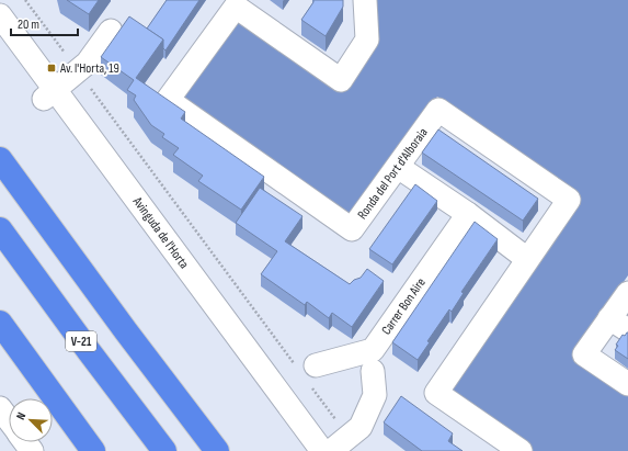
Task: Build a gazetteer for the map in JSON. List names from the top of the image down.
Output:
{
  "streets": {
    "highway": ["V-21"],
    "street": ["Ronda del Port d'Alboraia", "Avinguda de l'Horta", "Carrer Bon Aire"]
  },
  "places": {
    "transit": ["Av. l'Horta, 19"]
  },
  "scale_bar": "20 m",
  "north": "top left"
}
